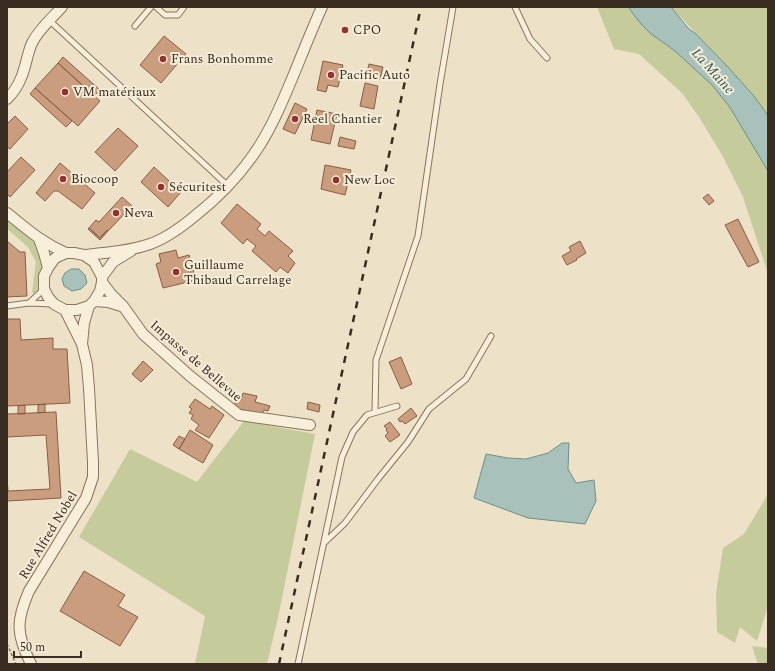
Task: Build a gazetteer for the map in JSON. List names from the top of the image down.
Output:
{
  "streets": {
    "street": ["Impasse de Bellevue", "Rue Alfred Nobel"]
  },
  "water": ["La Maine"],
  "places": [
    "CPO",
    "Frans Bonhomme",
    "Pacific Auto",
    "VM matériaux",
    "Reel Chantier",
    "Biocoop",
    "New Loc",
    "Sécuritest",
    "Neva",
    "Guillaume Thibaud Carrelage"
  ],
  "scale_bar": "50 m"
}
